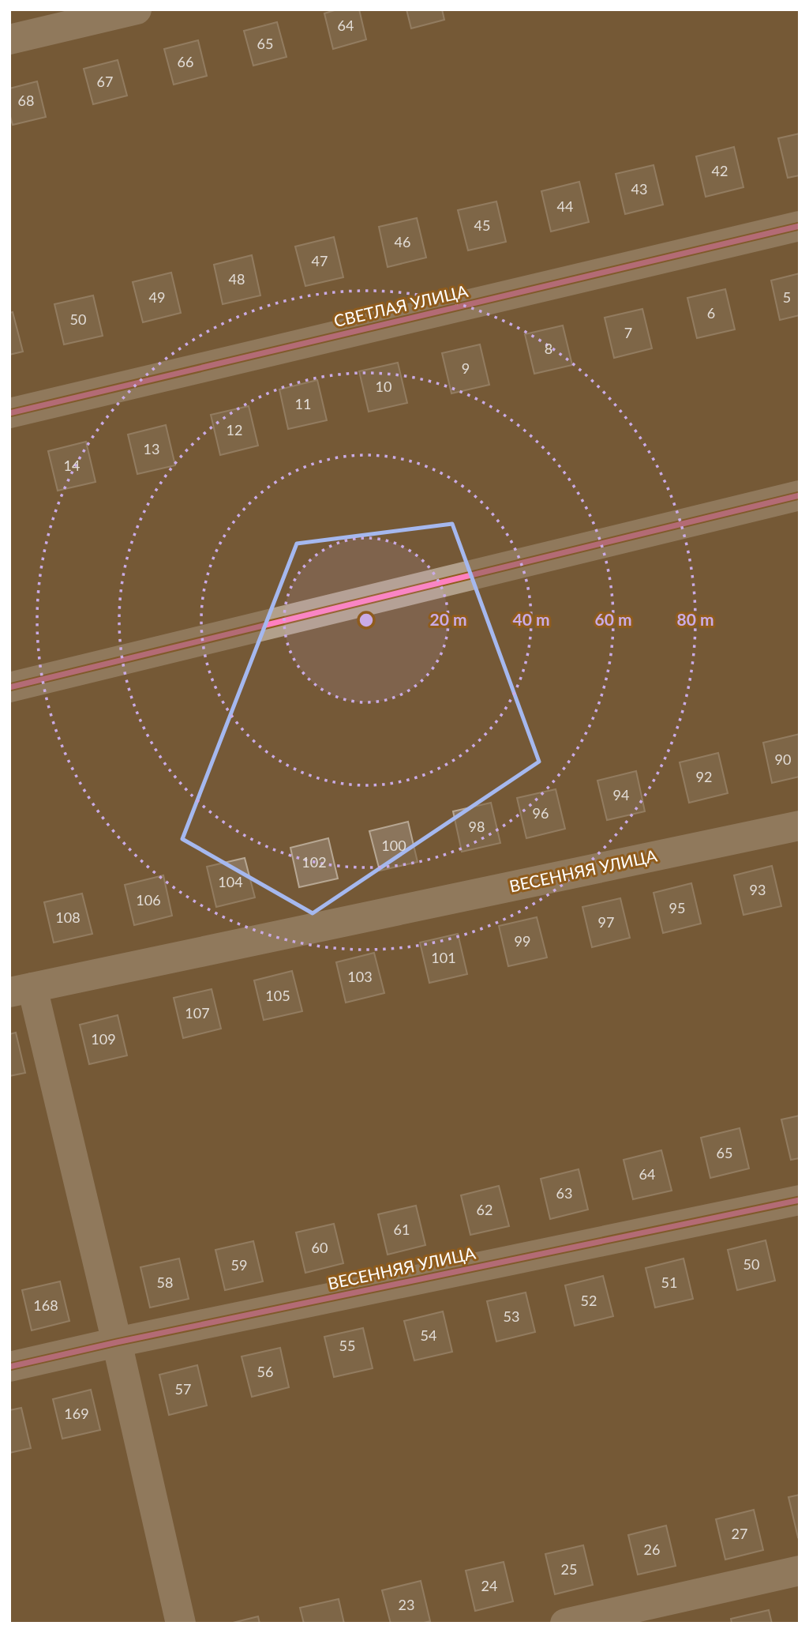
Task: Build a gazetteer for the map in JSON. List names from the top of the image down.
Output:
{
  "streets": {
    "street": ["СВЕТЛАЯ УЛИЦА", "ВЕСЕННЯЯ УЛИЦА"]
  },
  "house_numbers": [
    "64",
    "65",
    "66",
    "67",
    "68",
    "42",
    "43",
    "44",
    "45",
    "46",
    "47",
    "48",
    "49",
    "5",
    "6",
    "50",
    "7",
    "8",
    "9",
    "10",
    "11",
    "12",
    "13",
    "14",
    "90",
    "92",
    "94",
    "96",
    "98",
    "100",
    "102",
    "104",
    "93",
    "106",
    "95",
    "108",
    "97",
    "99",
    "101",
    "103",
    "105",
    "107",
    "109",
    "65",
    "64",
    "63",
    "62",
    "61",
    "60",
    "50",
    "59",
    "58",
    "51",
    "52",
    "168",
    "53",
    "54",
    "55",
    "56",
    "57",
    "169",
    "27",
    "26",
    "25",
    "24",
    "23"
  ],
  "rings": [
    "20 m",
    "40 m",
    "60 m",
    "80 m"
  ]
}
